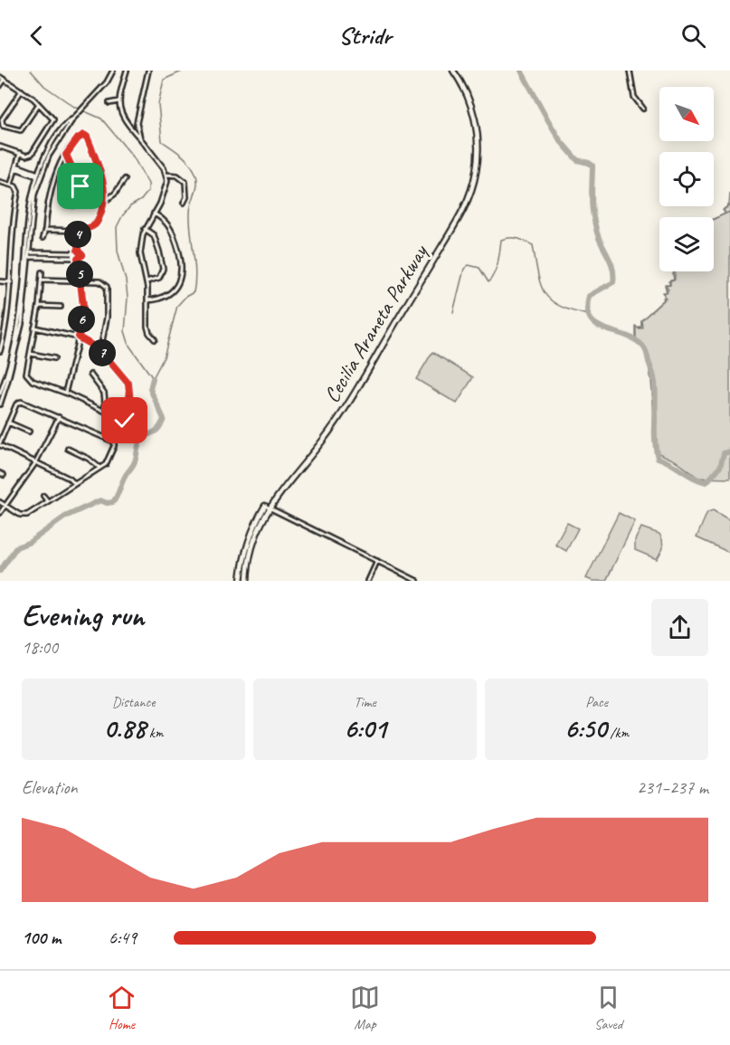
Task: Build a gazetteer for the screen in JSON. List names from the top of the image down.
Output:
{
  "streets": {
    "street": ["Cecilia Araneta Parkway"]
  },
  "north": "bottom right",
  "page": {
    "header": "Stridr",
    "pins": [
      "4",
      "5",
      "6",
      "7"
    ],
    "heading": ["Evening run", "18:00"],
    "stats": [
      ["Distance", "0.88 km"],
      ["Time", "6:01"],
      ["Pace", "6:50 /km"]
    ],
    "chart": ["Elevation", "231–237 m"],
    "list": [
      {
        "name": "100 m",
        "note": "6:49"
      }
    ],
    "tabs": ["Home", "Map", "Saved"]
  }
}
